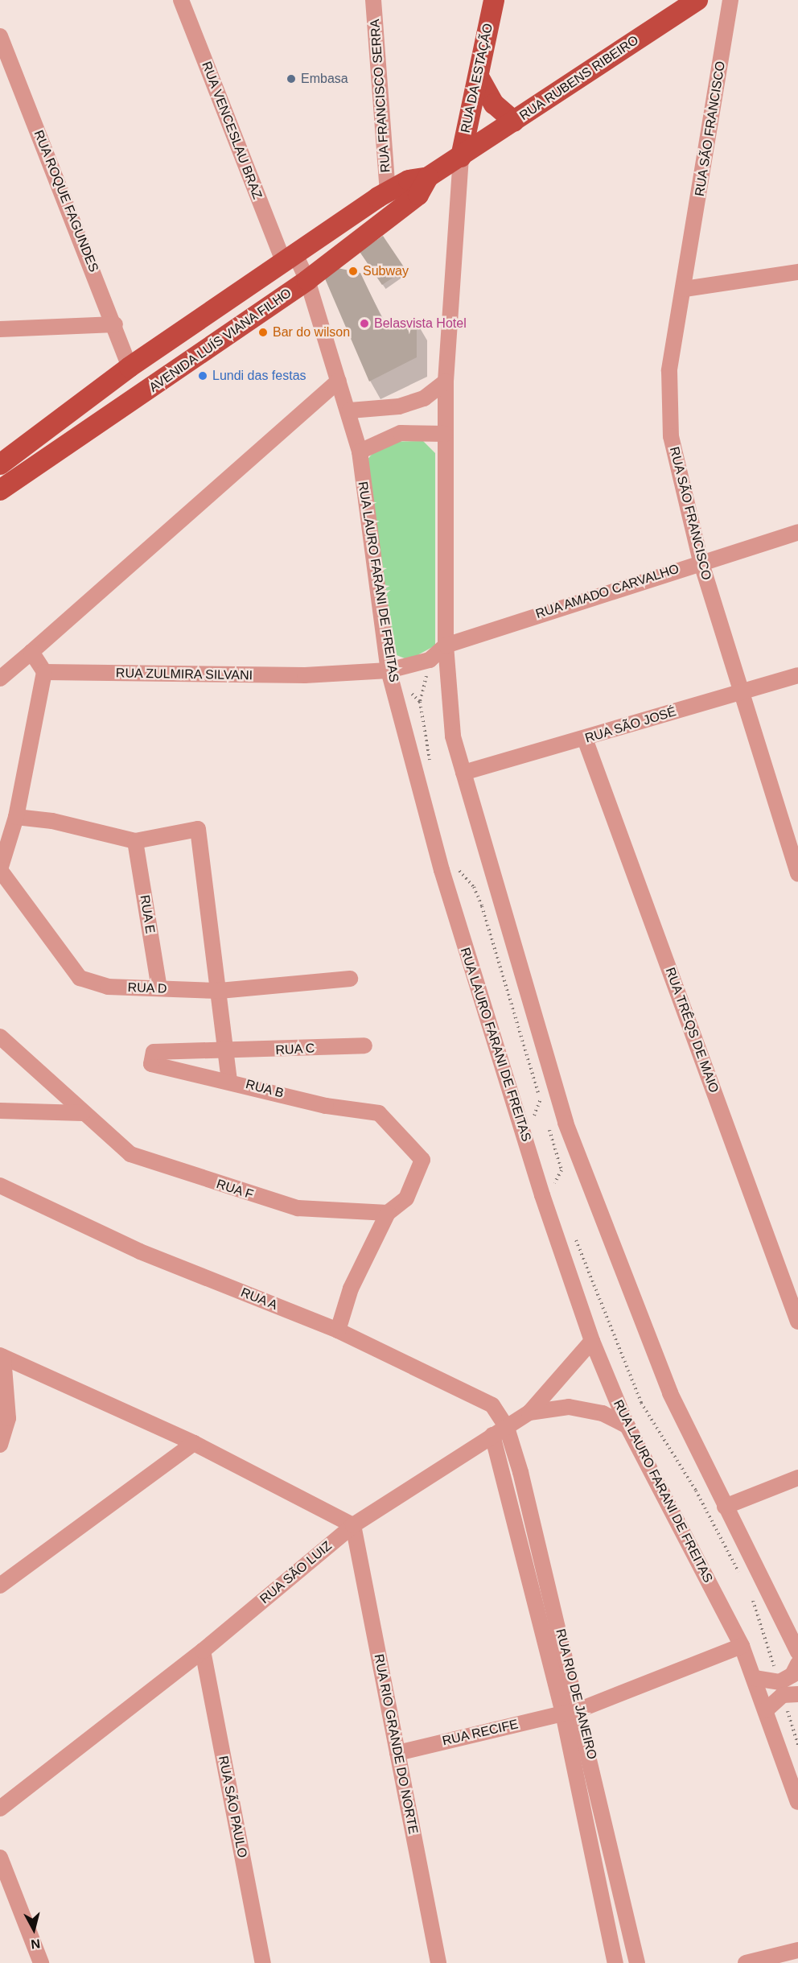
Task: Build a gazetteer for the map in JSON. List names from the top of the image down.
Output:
{
  "streets": {
    "main road": ["RUA DA ESTAÇÃO", "RUA RUBENS RIBEIRO", "AVENIDA LUÍS VIANA FILHO"],
    "street": [
      "RUA FRANCISCO SERRA",
      "RUA SÃO FRANCISCO",
      "RUA VENCESLAU BRAZ",
      "RUA ROQUE FAGUNDES",
      "RUA LAURO FARANI DE FREITAS",
      "RUA AMADO CARVALHO",
      "RUA ZULMIRA SILVANI",
      "RUA SÃO JOSÉ",
      "RUA E",
      "RUA D",
      "RUA TRÊQS DE MAIO",
      "RUA C",
      "RUA B",
      "RUA F",
      "RUA A",
      "RUA SÃO LUIZ",
      "RUA RIO DE JANEIRO",
      "RUA RECIFE",
      "RUA RIO GRANDE DO NORTE",
      "RUA SÃO PAULO"
    ]
  },
  "crossings": [
    ["RUA DA ESTAÇÃO", "RUA RUBENS RIBEIRO"],
    ["RUA DA ESTAÇÃO", "AVENIDA LUÍS VIANA FILHO"],
    ["RUA RUBENS RIBEIRO", "AVENIDA LUÍS VIANA FILHO"],
    ["RUA FRANCISCO SERRA", "AVENIDA LUÍS VIANA FILHO"],
    ["RUA SÃO FRANCISCO", "RUA AMADO CARVALHO"],
    ["RUA SÃO FRANCISCO", "RUA SÃO JOSÉ"],
    ["RUA VENCESLAU BRAZ", "AVENIDA LUÍS VIANA FILHO"],
    ["RUA VENCESLAU BRAZ", "RUA LAURO FARANI DE FREITAS"],
    ["RUA ROQUE FAGUNDES", "AVENIDA LUÍS VIANA FILHO"],
    ["AVENIDA LUÍS VIANA FILHO", "RUA LAURO FARANI DE FREITAS"],
    ["RUA LAURO FARANI DE FREITAS", "RUA ZULMIRA SILVANI"],
    ["RUA LAURO FARANI DE FREITAS", "RUA SÃO LUIZ"],
    ["RUA LAURO FARANI DE FREITAS", "RUA RECIFE"],
    ["RUA SÃO JOSÉ", "RUA TRÊQS DE MAIO"],
    ["RUA E", "RUA D"],
    ["RUA C", "RUA B"],
    ["RUA B", "RUA F"],
    ["RUA A", "RUA SÃO LUIZ"],
    ["RUA A", "RUA RIO DE JANEIRO"],
    ["RUA SÃO LUIZ", "RUA RIO DE JANEIRO"],
    ["RUA SÃO LUIZ", "RUA RIO GRANDE DO NORTE"],
    ["RUA SÃO LUIZ", "RUA SÃO PAULO"],
    ["RUA RIO DE JANEIRO", "RUA RECIFE"],
    ["RUA RECIFE", "RUA RIO GRANDE DO NORTE"]
  ],
  "places": [
    "Embasa",
    "Subway",
    "Belasvista Hotel",
    "Bar do wilson",
    "Lundi das festas"
  ],
  "north": "bottom"
}
